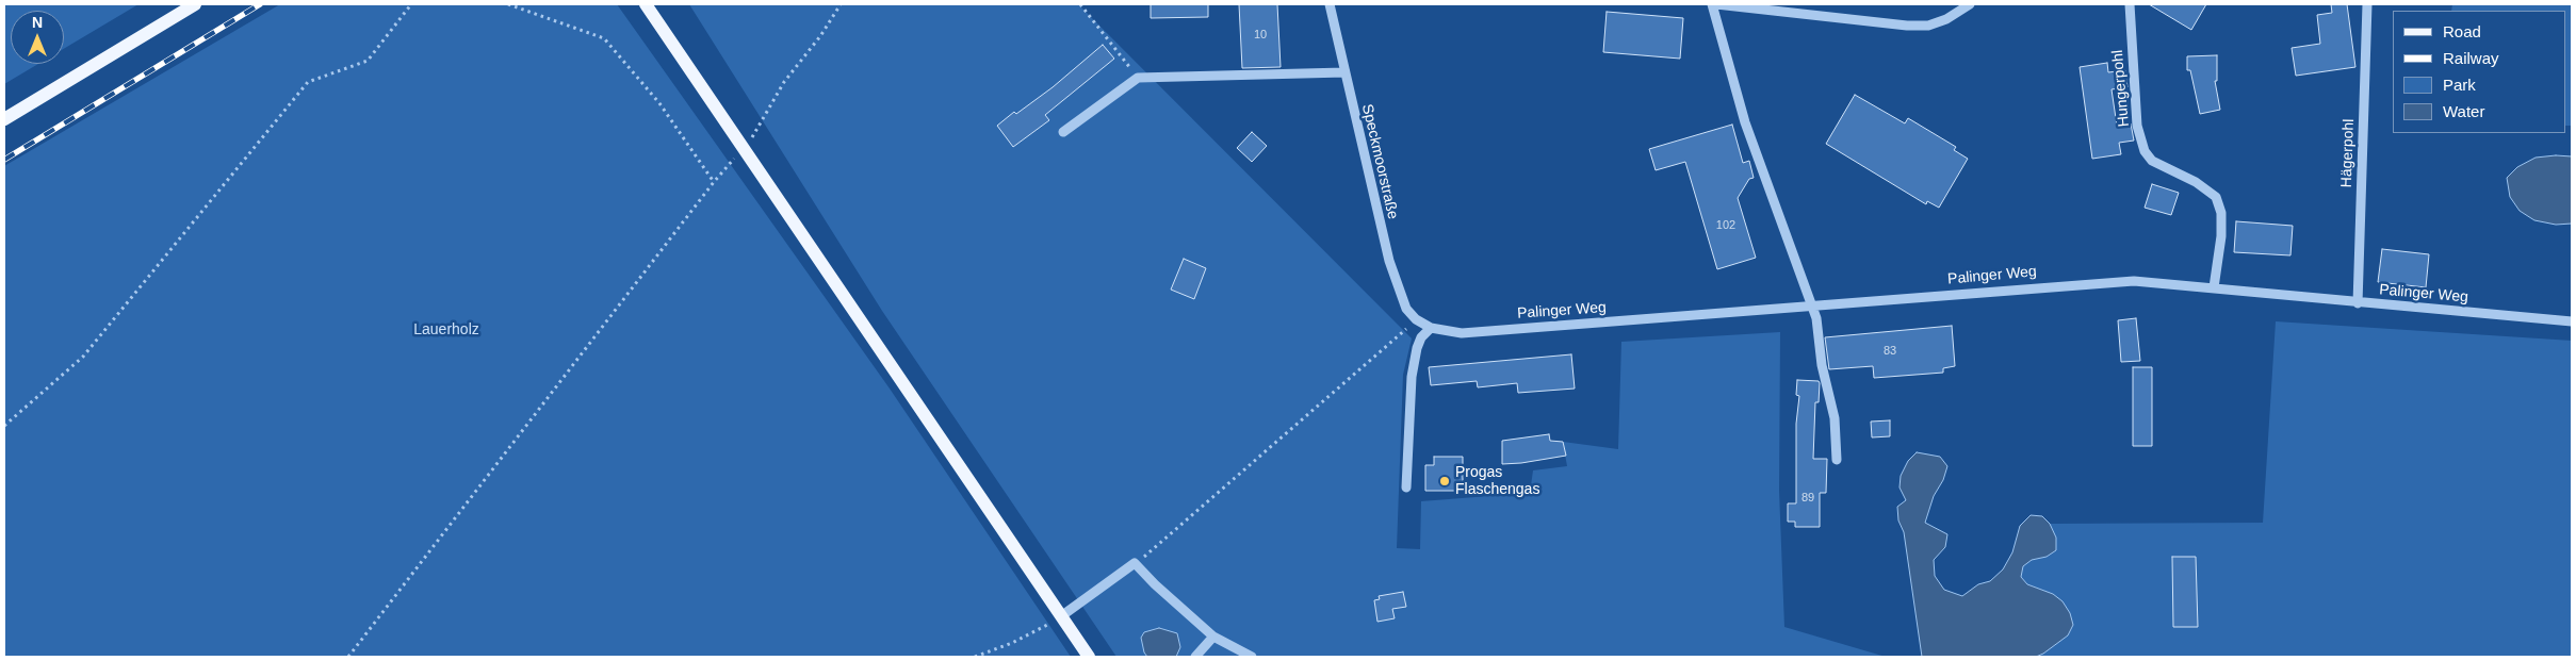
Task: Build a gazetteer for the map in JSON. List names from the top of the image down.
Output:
{
  "streets": {
    "street": [
      "Hungerpohl",
      "Hägerpohl",
      "Speckmoorstraße",
      "Palinger Weg"
    ]
  },
  "crossings": [
    ["Hungerpohl", "Palinger Weg"],
    ["Hägerpohl", "Palinger Weg"],
    ["Speckmoorstraße", "Palinger Weg"]
  ],
  "parks": ["Lauerholz"],
  "places": ["Progas Flaschengas"],
  "house_numbers": [
    "10",
    "102",
    "83",
    "89"
  ],
  "legend": [
    "Road",
    "Railway",
    "Park",
    "Water"
  ],
  "north": "top"
}
